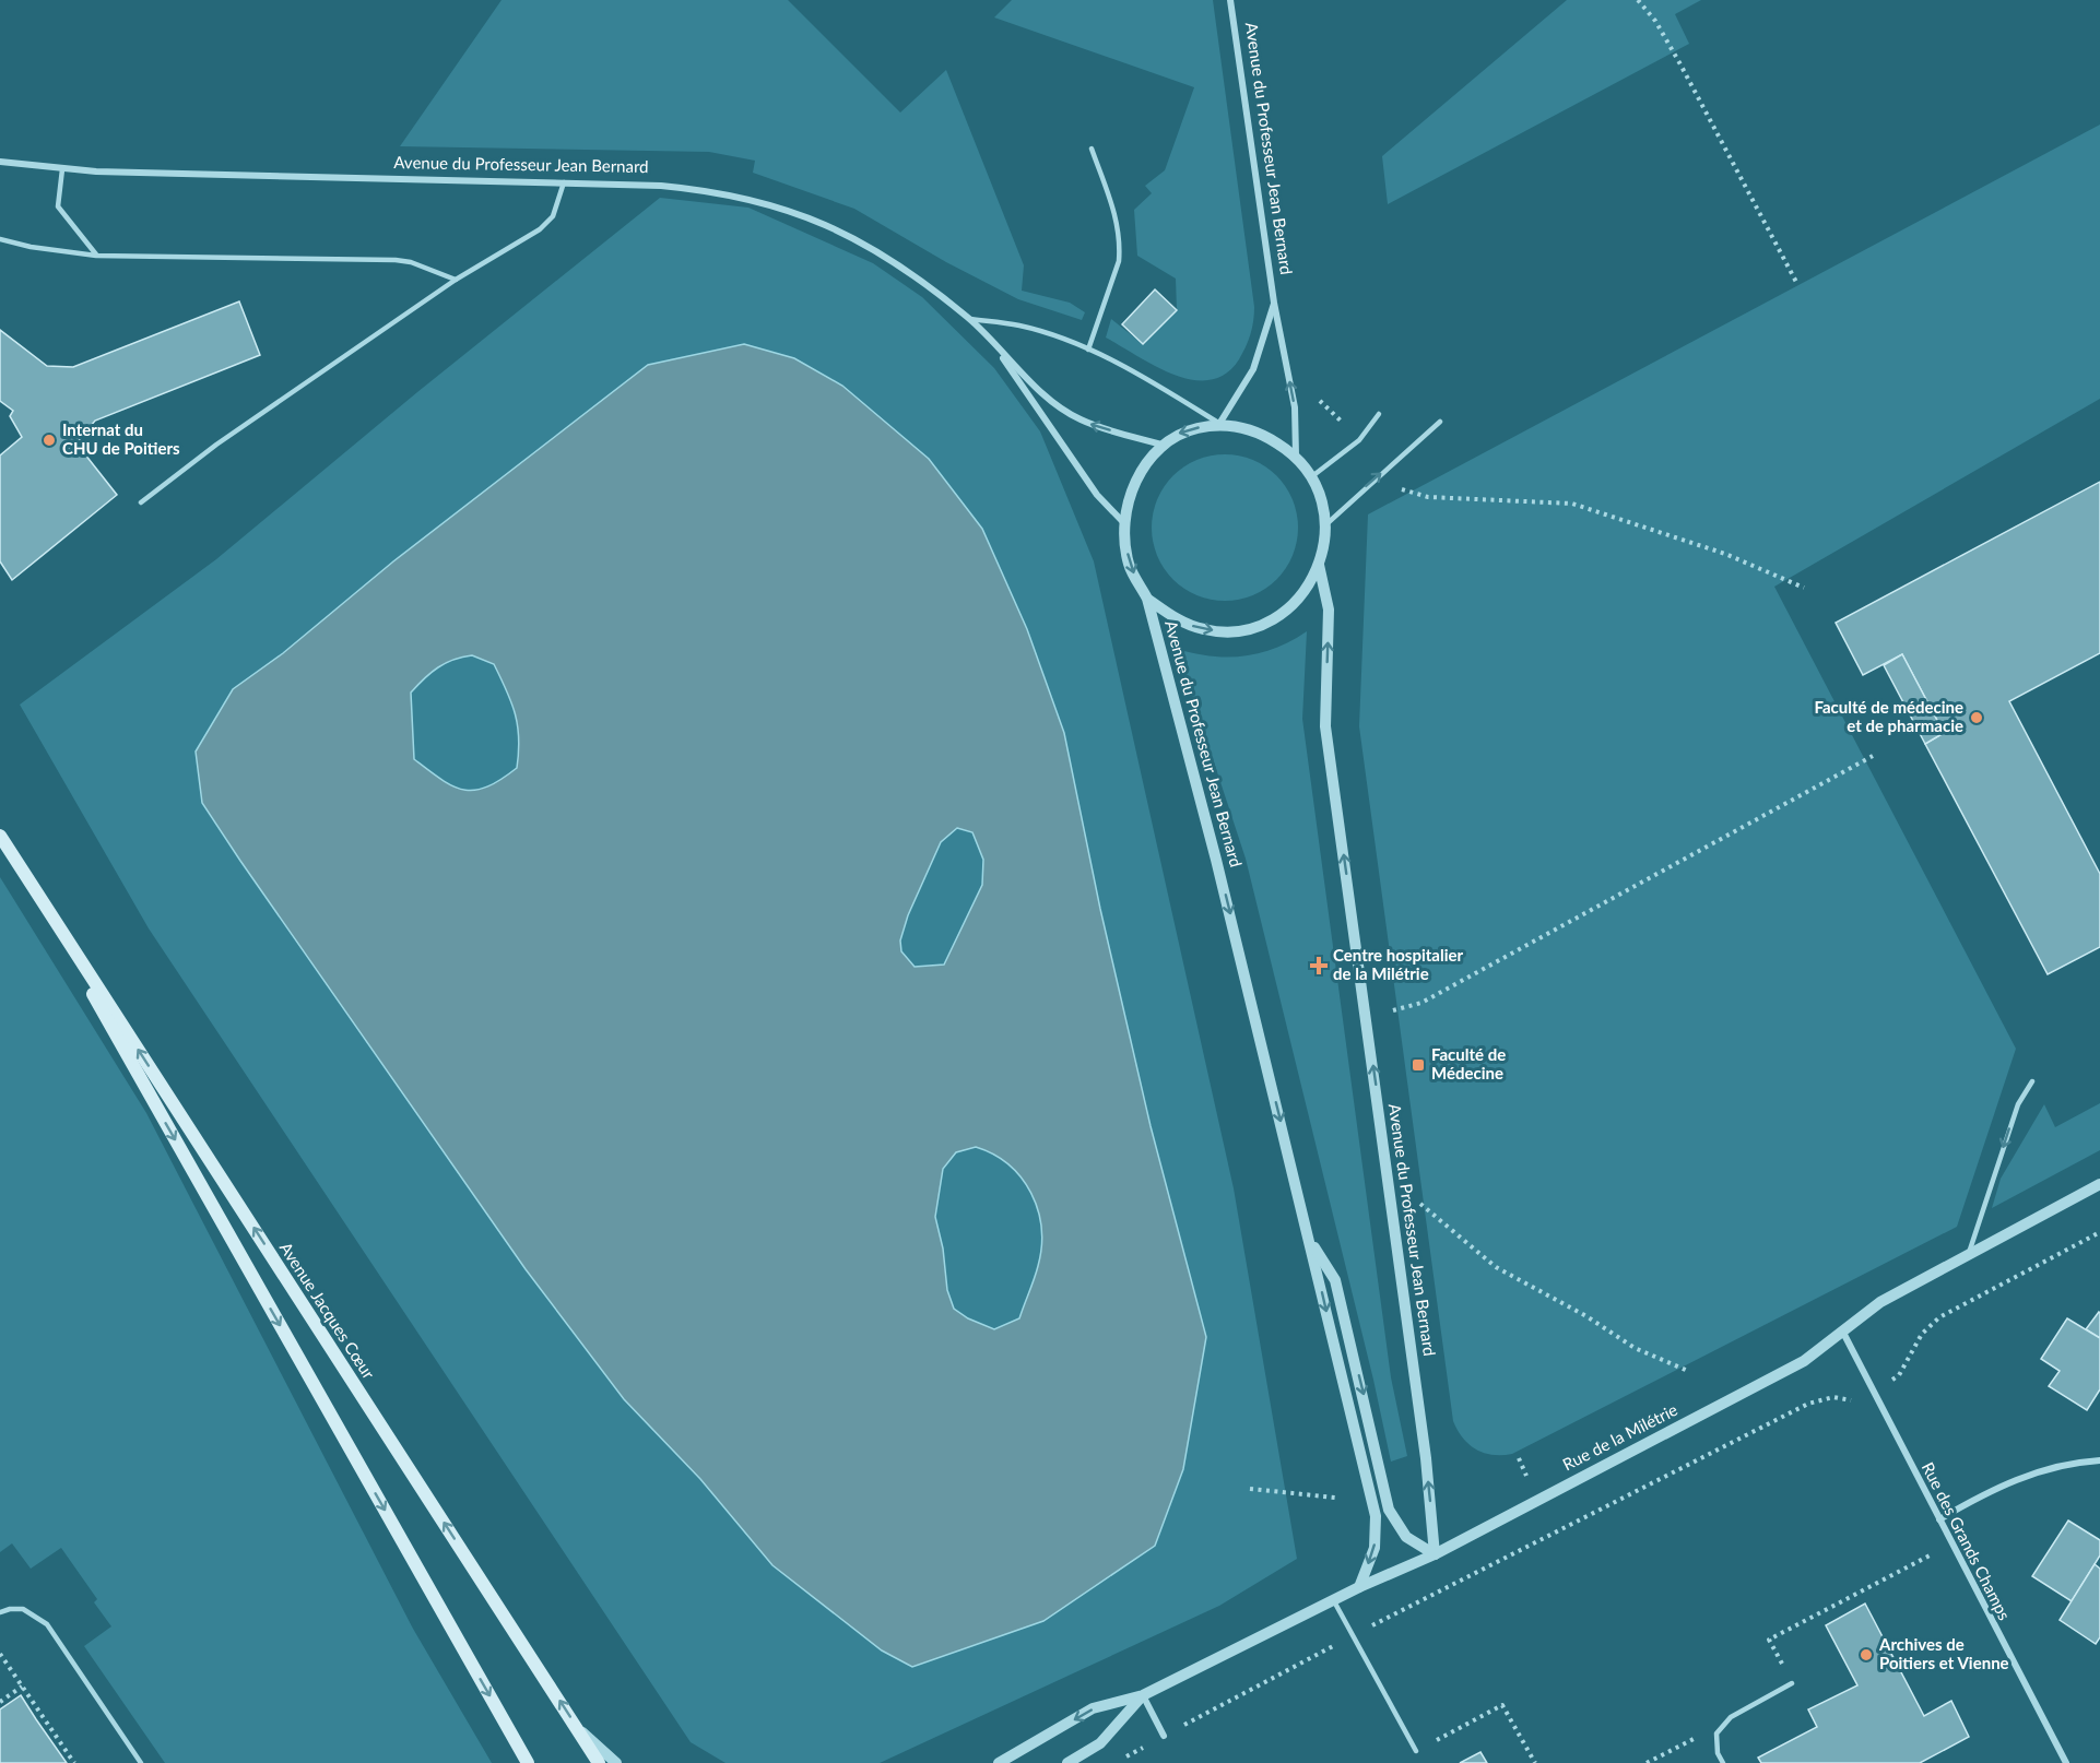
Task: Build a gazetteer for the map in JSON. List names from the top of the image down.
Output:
{
  "streets": {
    "main road": ["Avenue Jacques Cœur"],
    "street": ["Avenue du Professeur Jean Bernard", "Rue de la Milétrie", "Rue des Grands Champs"]
  },
  "crossings": [
    ["Avenue du Professeur Jean Bernard", "Rue de la Milétrie"],
    ["Rue de la Milétrie", "Rue des Grands Champs"]
  ],
  "places": {
    "other": ["Internat du CHU de Poitiers", "Faculté de médecine et de pharmacie", "Archives de Poitiers et Vienne"],
    "health": ["Centre hospitalier de la Milétrie"],
    "transit": ["Faculté de Médecine"]
  }
}
